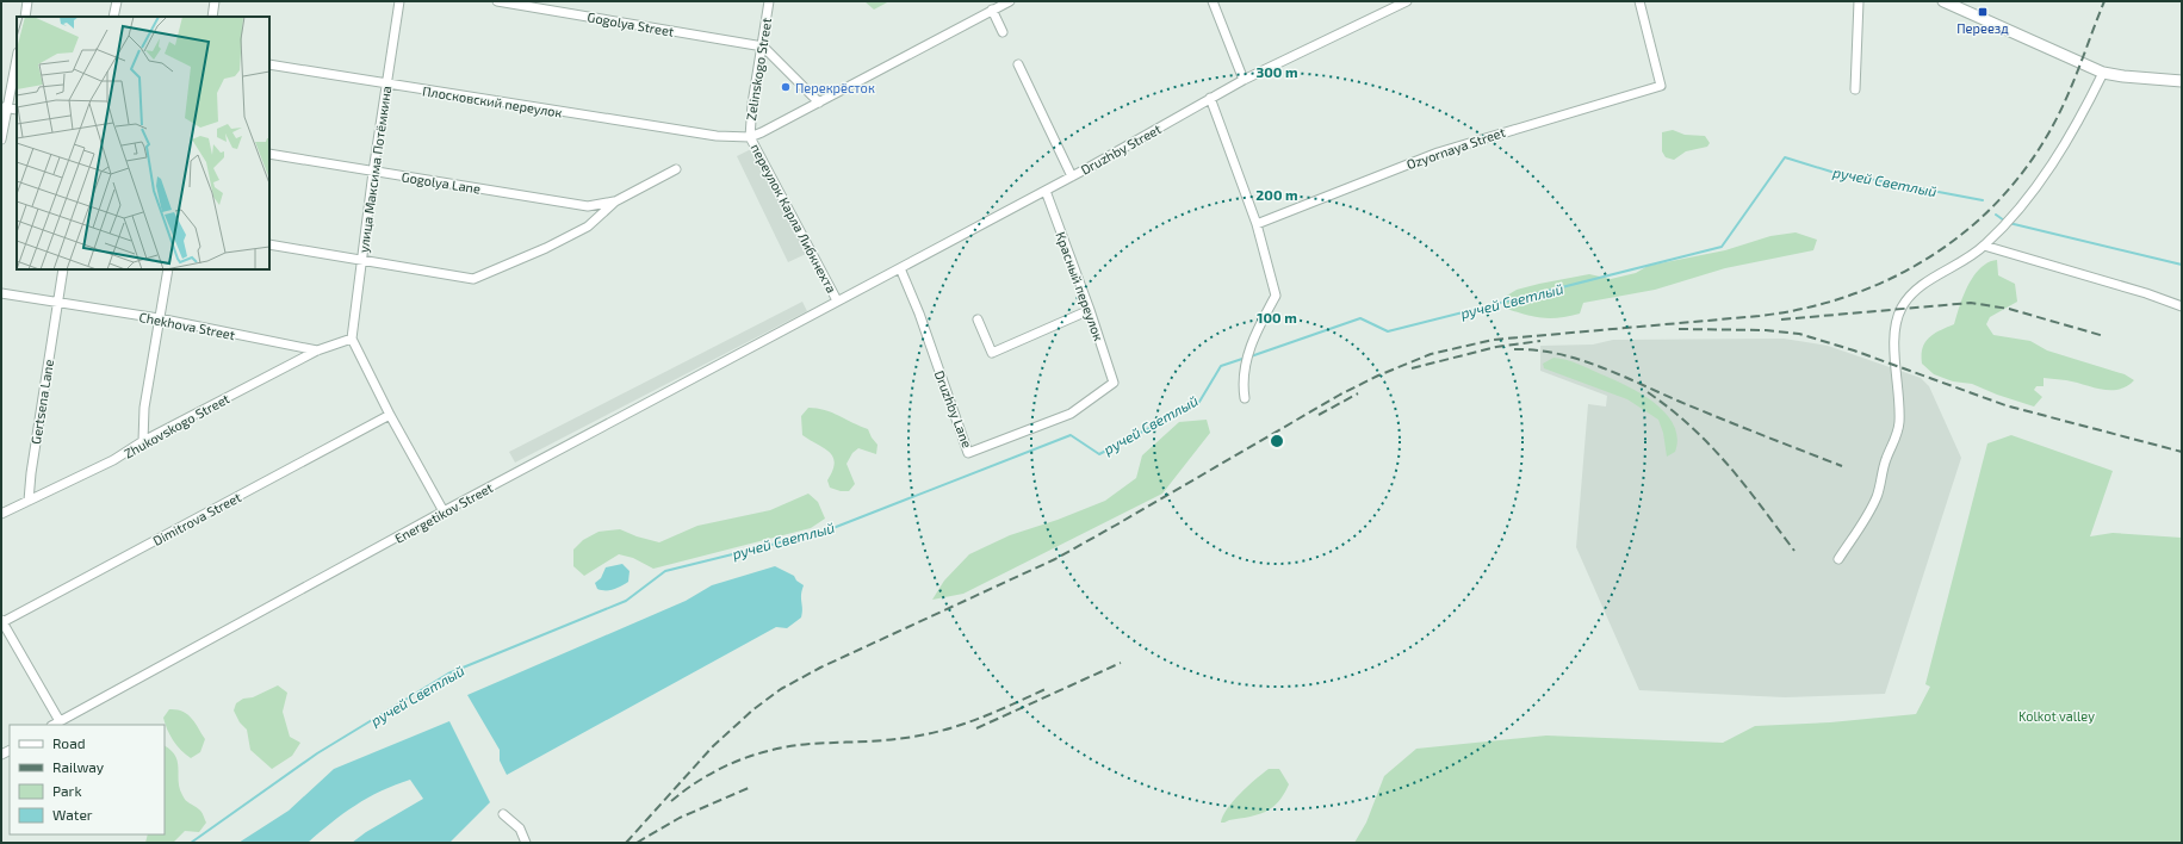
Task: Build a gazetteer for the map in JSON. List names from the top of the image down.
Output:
{
  "streets": {
    "street": [
      "Gogolya Street",
      "Zelinskogo Street",
      "Плосковский переулок",
      "Ozyornaya Street",
      "Druzhby Street",
      "улица Максима Потёмкина",
      "Gogolya Lane",
      "переулок Карла Либкнехта",
      "Красный переулок",
      "Chekhova Street",
      "Gertsena Lane",
      "Druzhby Lane",
      "Zhukovskogo Street",
      "Energetikov Street",
      "Dimitrova Street"
    ]
  },
  "crossings": [
    ["Gogolya Street", "Zelinskogo Street"],
    ["Zelinskogo Street", "Плосковский переулок"],
    ["Zelinskogo Street", "переулок Карла Либкнехта"],
    ["Плосковский переулок", "улица Максима Потёмкина"],
    ["Плосковский переулок", "переулок Карла Либкнехта"],
    ["Druzhby Street", "переулок Карла Либкнехта"],
    ["Druzhby Street", "Красный переулок"],
    ["Druzhby Street", "Druzhby Lane"],
    ["Druzhby Street", "Energetikov Street"],
    ["улица Максима Потёмкина", "Gogolya Lane"],
    ["улица Максима Потёмкина", "Zhukovskogo Street"],
    ["переулок Карла Либкнехта", "Energetikov Street"],
    ["Красный переулок", "Druzhby Lane"],
    ["Chekhova Street", "Gertsena Lane"],
    ["Chekhova Street", "Zhukovskogo Street"],
    ["Gertsena Lane", "Zhukovskogo Street"]
  ],
  "water": ["ручей Светлый"],
  "parks": ["Kolkot valley"],
  "places": {
    "transit": ["Переезд"],
    "other": ["Перекрёсток"]
  },
  "legend": [
    "Road",
    "Railway",
    "Park",
    "Water"
  ],
  "rings": ["300 m", "200 m", "100 m"]
}
